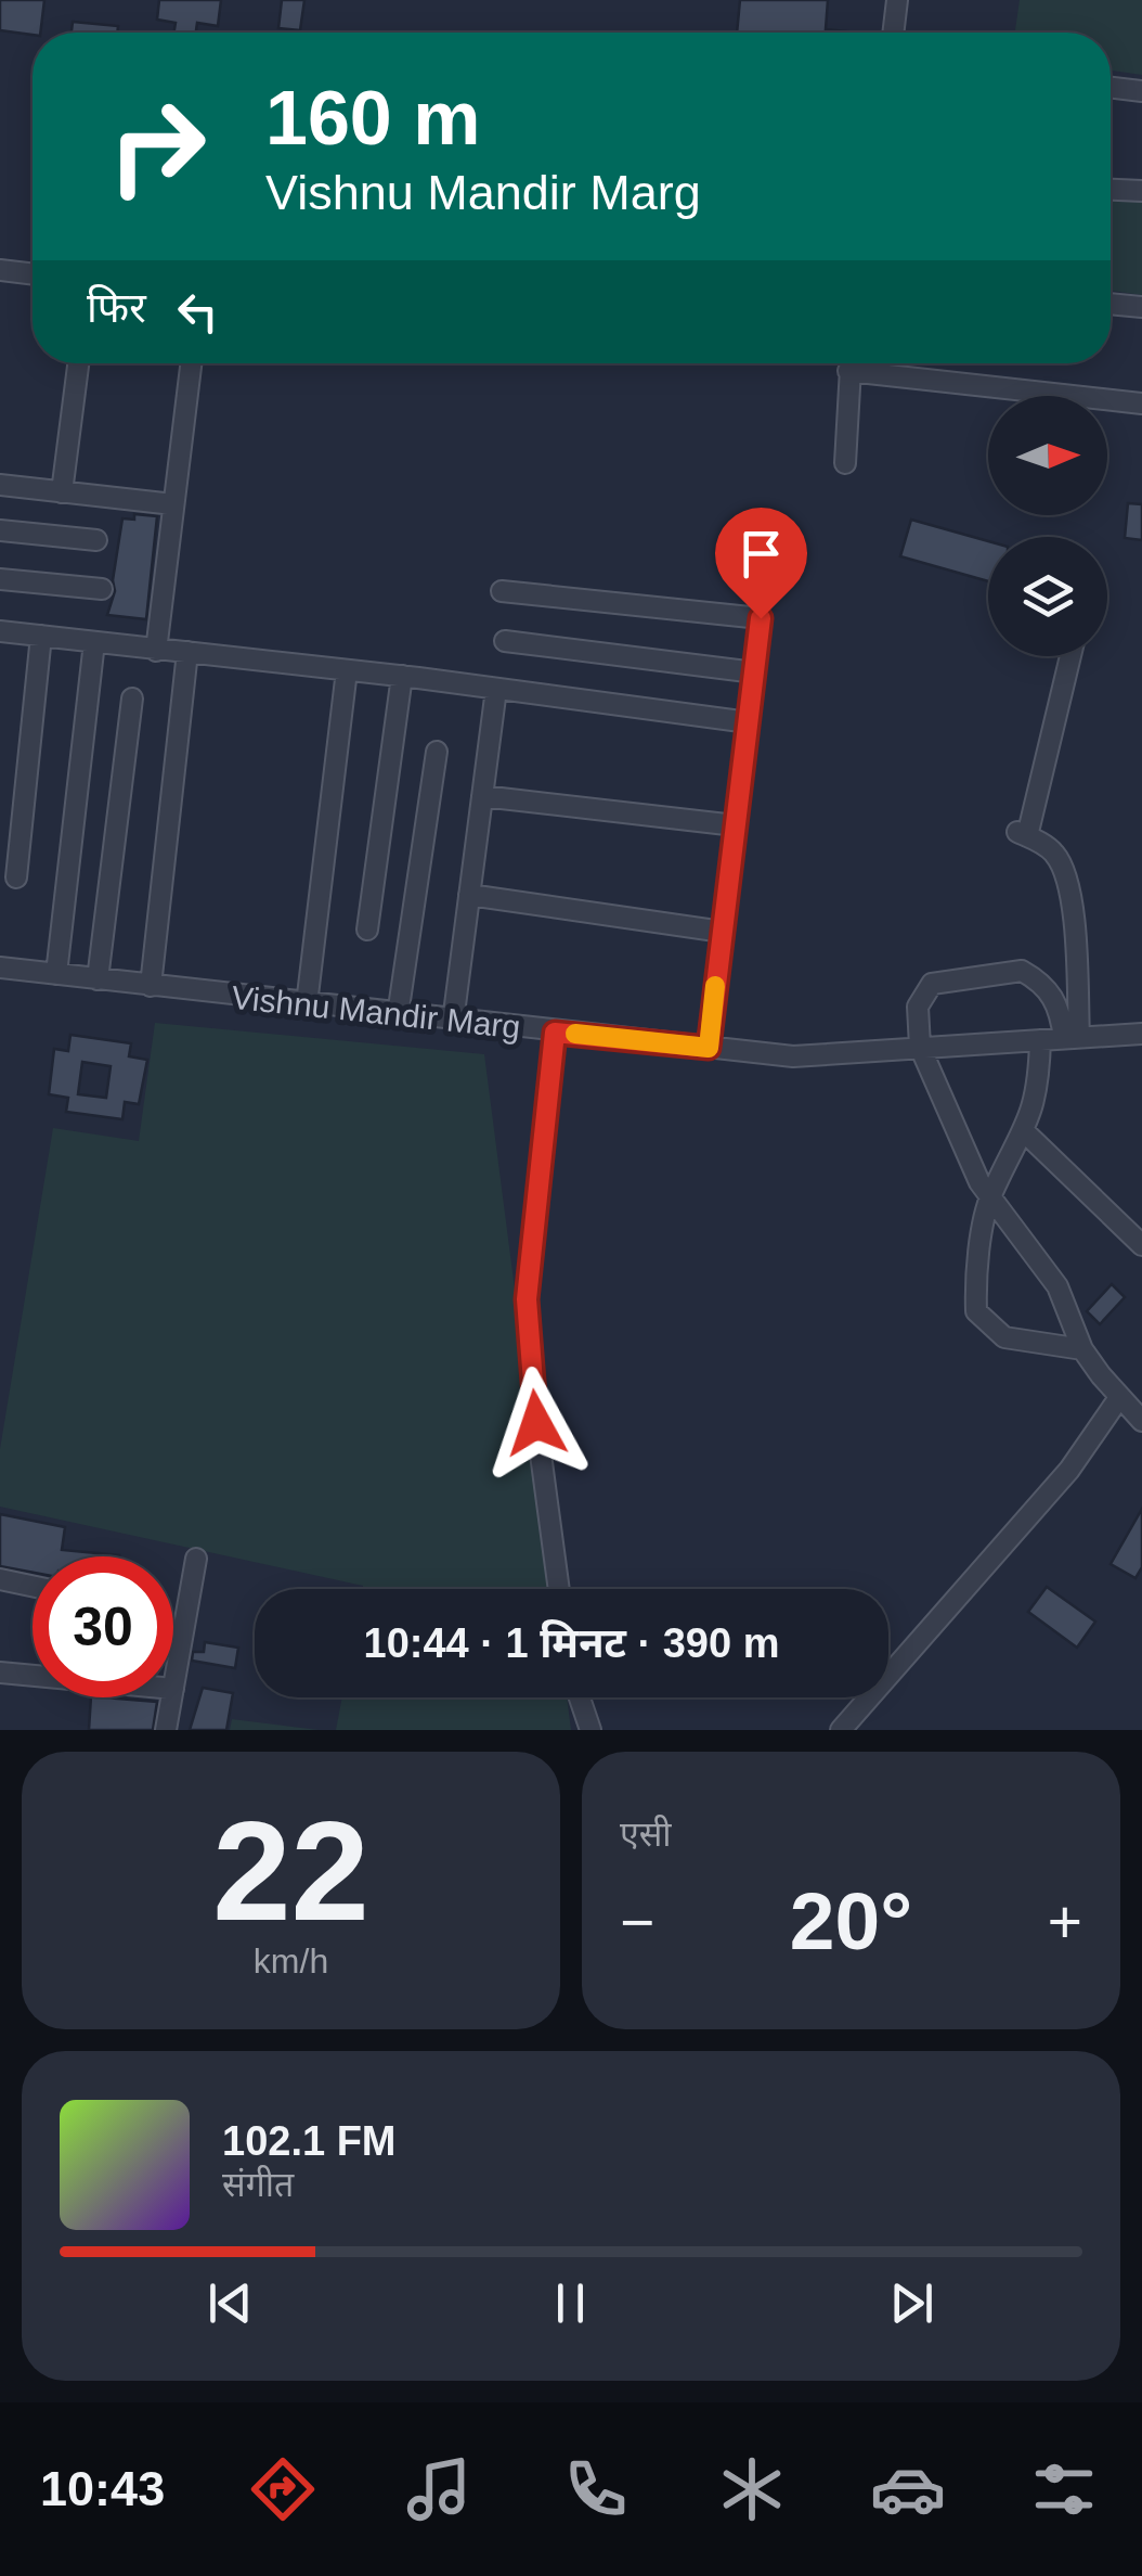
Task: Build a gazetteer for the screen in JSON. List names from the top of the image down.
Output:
{
  "streets": {
    "street": ["Vishnu Mandir Marg"]
  },
  "north": "right",
  "page": {
    "turn": ["160 m", "Vishnu Mandir Marg"],
    "then": "फिर",
    "limit": "30",
    "trip": "10:44 · 1 मिनट · 390 m",
    "tile": [
      ["22", "km/h"],
      "एसी"
    ],
    "heat": ["−", "20°", "+"],
    "song": ["102.1 FM", "संगीत"],
    "tabs": "10:43"
  }
}
